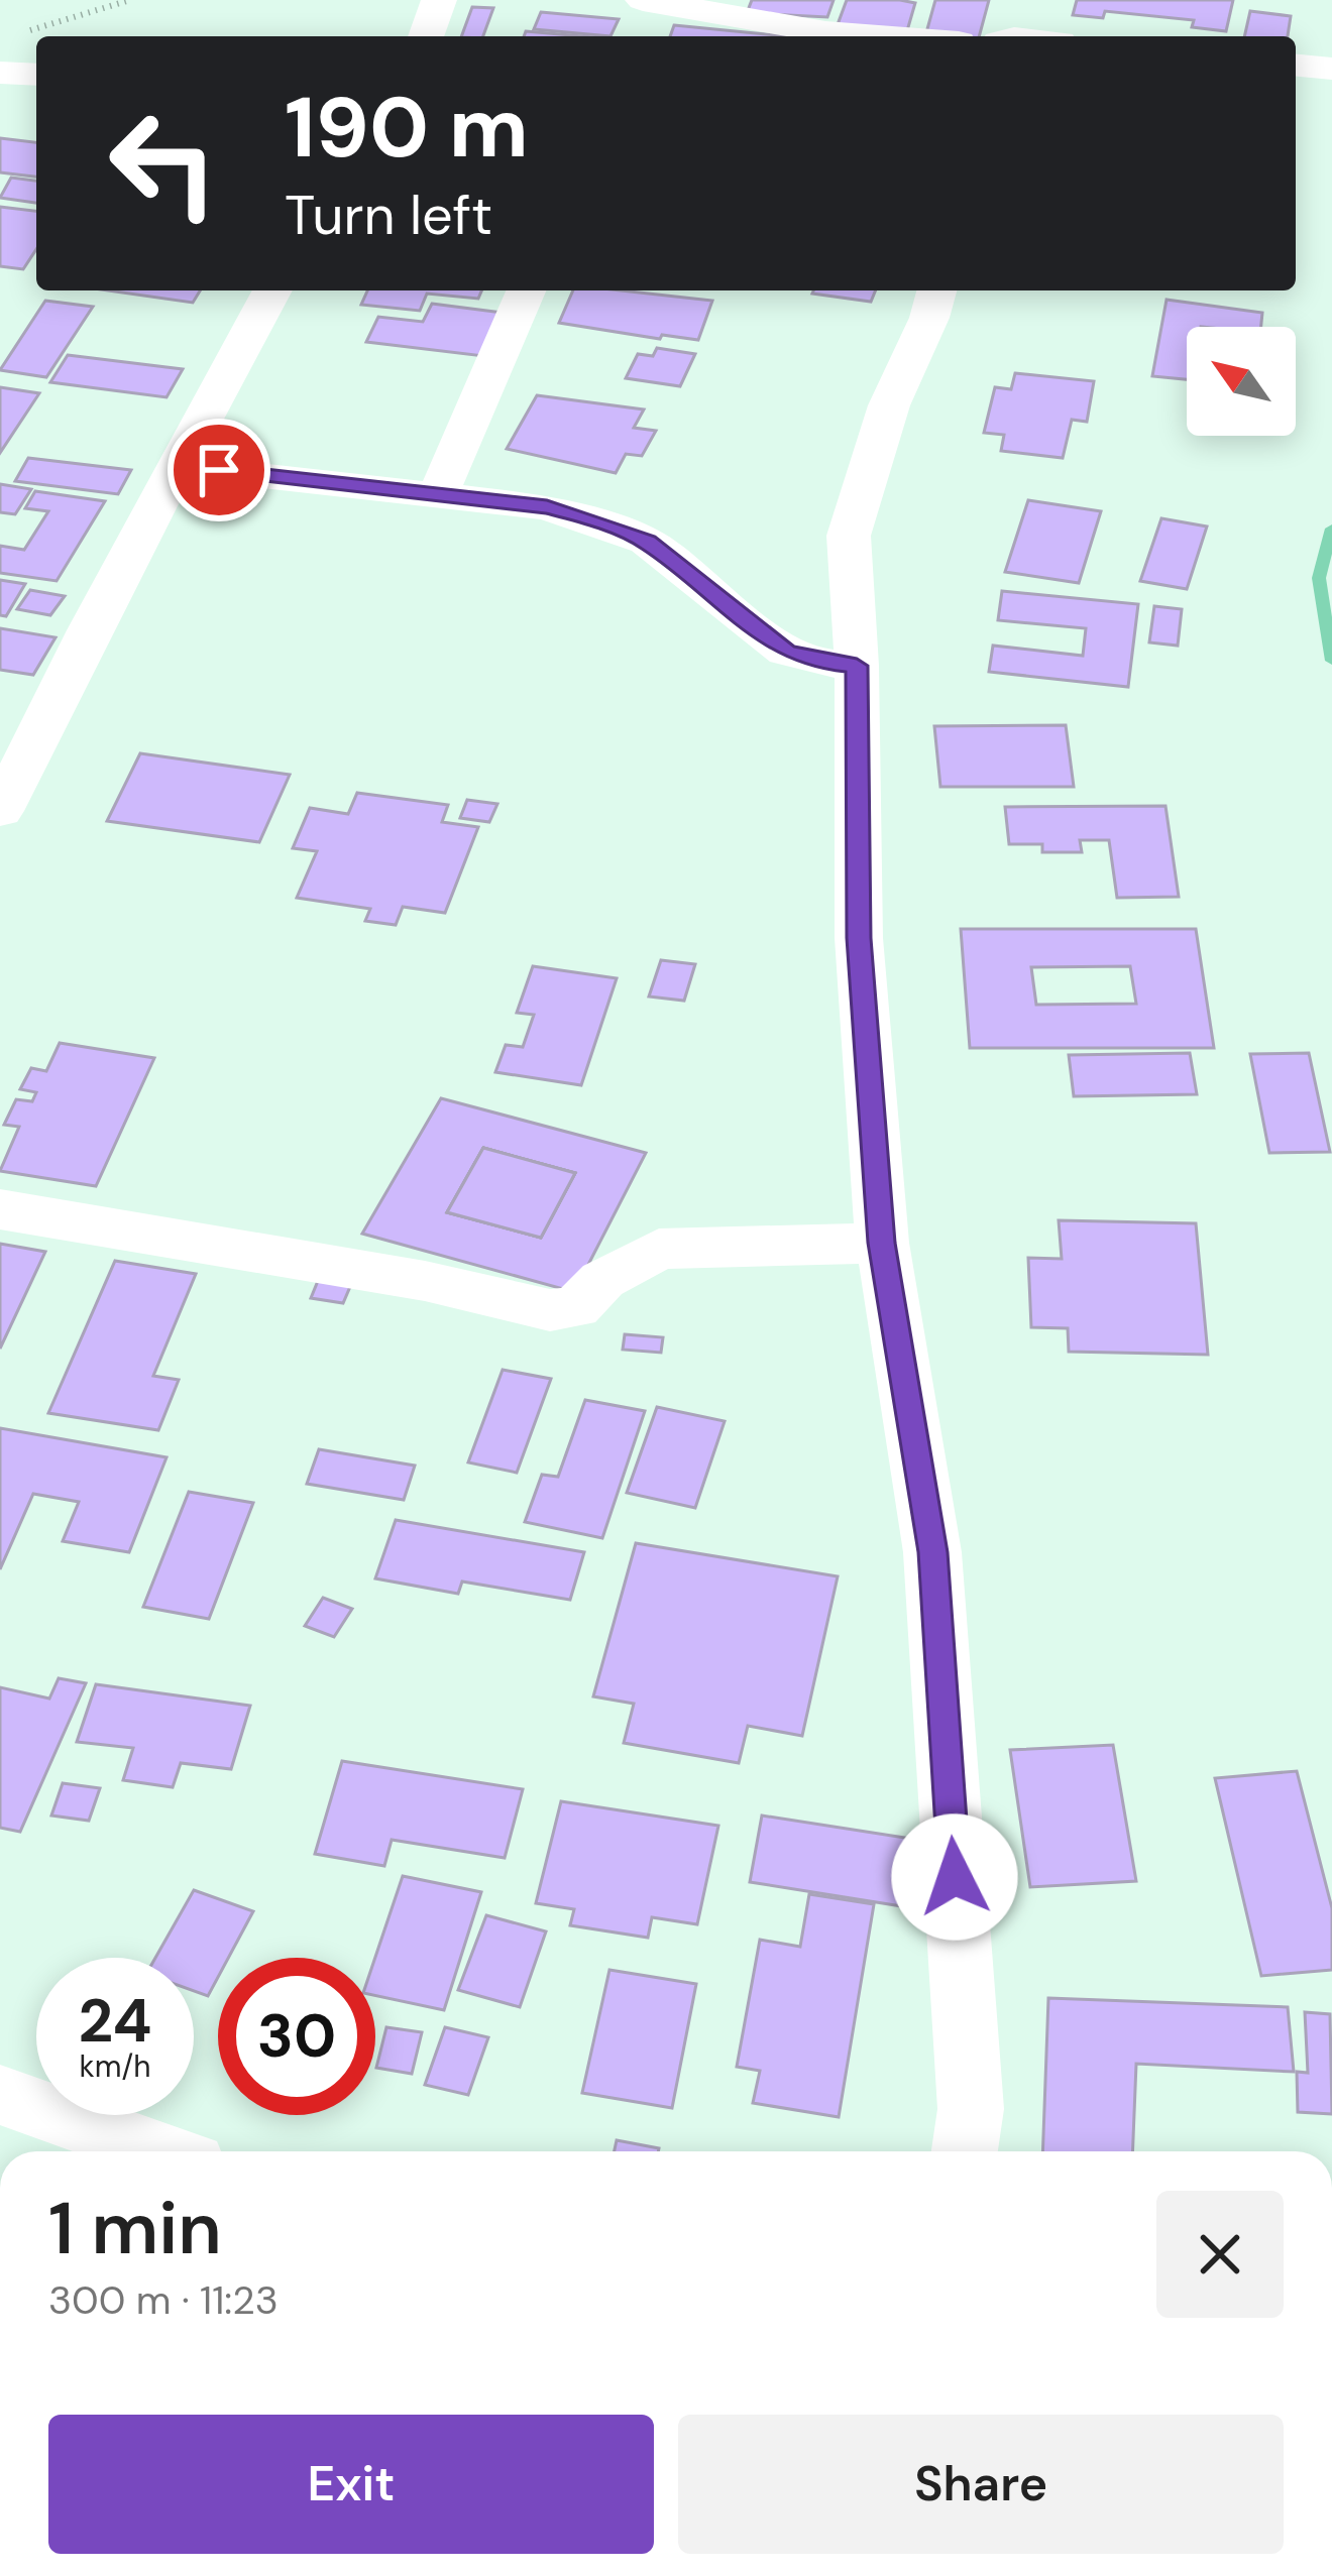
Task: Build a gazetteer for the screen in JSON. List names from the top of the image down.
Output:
{
  "north": "top left",
  "page": {
    "turn": ["190 m", "Turn left"],
    "speed": "24 km/h",
    "limit": "30",
    "heading": ["1 min", "300 m · 11:23"],
    "buttons": ["Exit", "Share"]
  }
}
